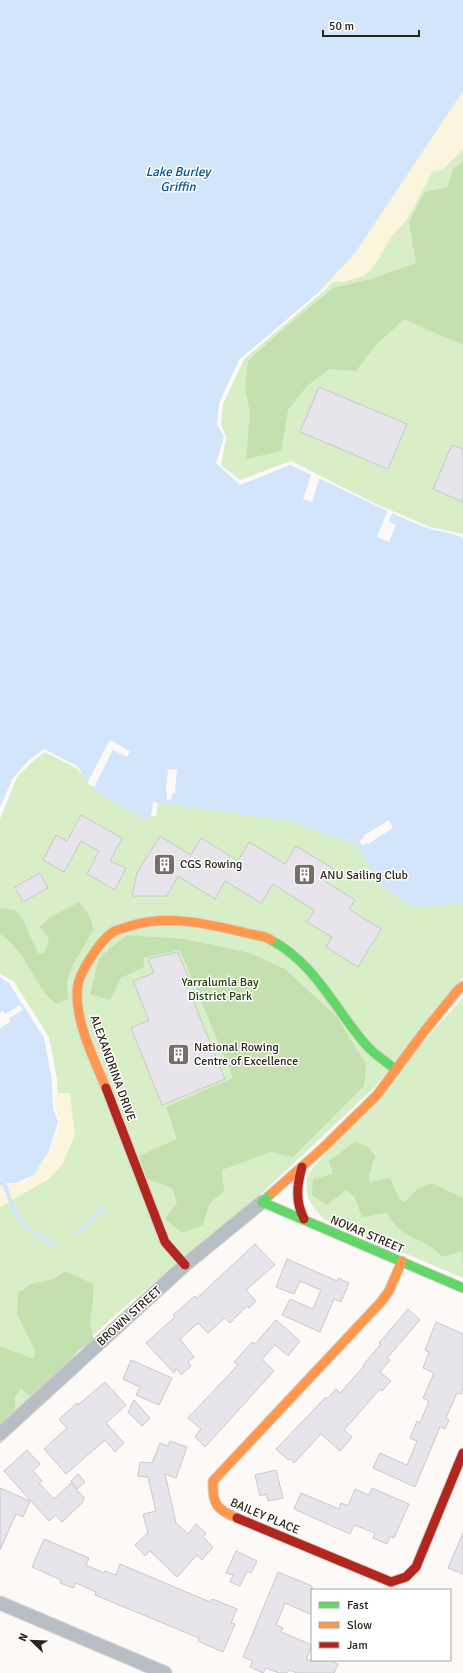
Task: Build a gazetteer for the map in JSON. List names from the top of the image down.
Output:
{
  "streets": {
    "street": [
      "ALEXANDRINA DRIVE",
      "NOVAR STREET",
      "BROWN STREET",
      "BAILEY PLACE"
    ]
  },
  "crossings": [
    ["ALEXANDRINA DRIVE", "BROWN STREET"],
    ["NOVAR STREET", "BROWN STREET"],
    ["NOVAR STREET", "BAILEY PLACE"]
  ],
  "water": ["Lake Burley Griffin"],
  "parks": ["Yarralumla Bay District Park"],
  "places": {
    "building": ["CGS Rowing", "ANU Sailing Club", "National Rowing Centre of Excellence"]
  },
  "legend": ["Fast", "Slow", "Jam"],
  "scale_bar": "50 m",
  "north": "top left"
}
